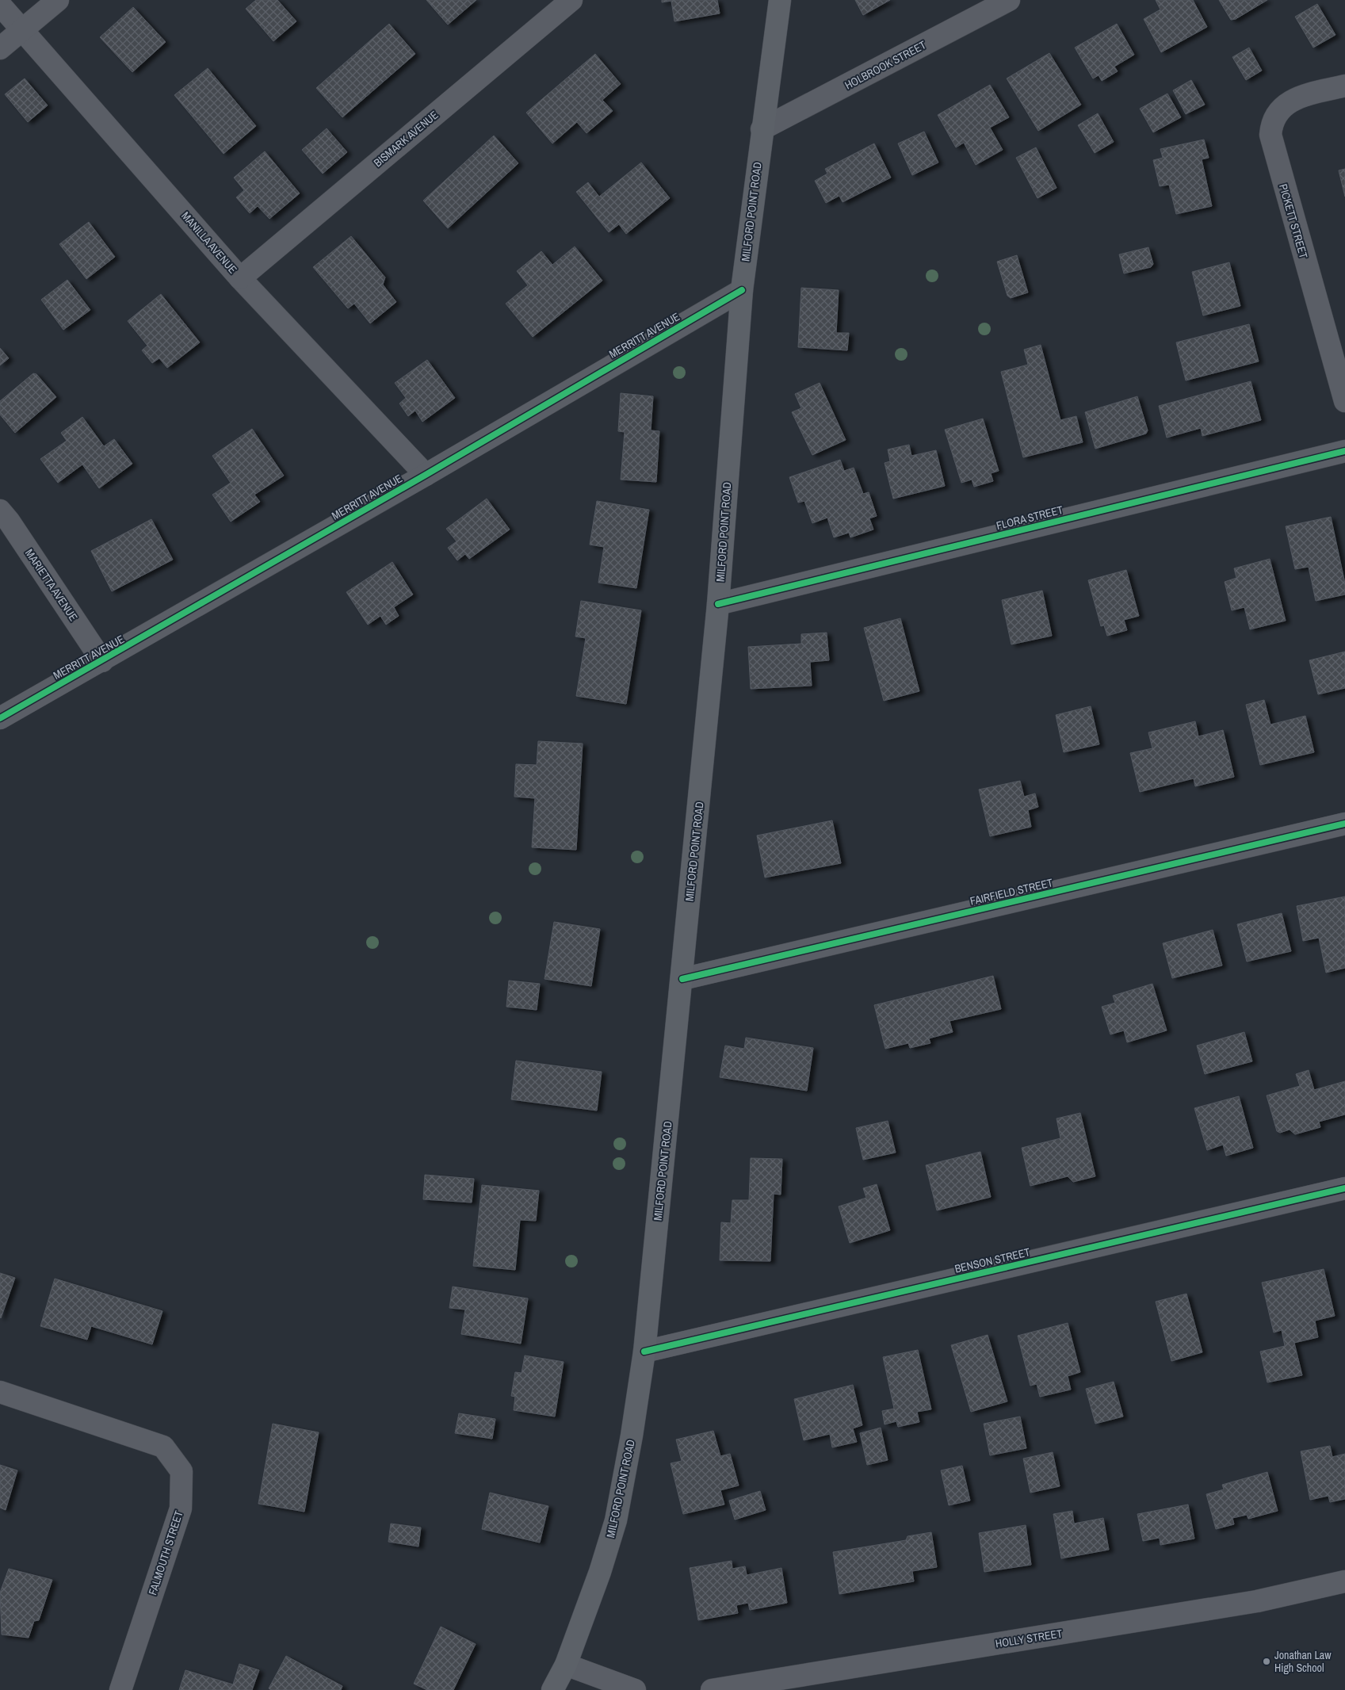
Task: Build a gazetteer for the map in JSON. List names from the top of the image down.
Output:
{
  "streets": {
    "main road": ["MILFORD POINT ROAD"],
    "street": [
      "HOLBROOK STREET",
      "BISMARK AVENUE",
      "PICKETT STREET",
      "MANILLA AVENUE",
      "MERRITT AVENUE",
      "FLORA STREET",
      "MARIETTA AVENUE",
      "FAIRFIELD STREET",
      "BENSON STREET",
      "FALMOUTH STREET",
      "HOLLY STREET"
    ]
  },
  "crossings": [
    ["HOLBROOK STREET", "MILFORD POINT ROAD"],
    ["BISMARK AVENUE", "MANILLA AVENUE"],
    ["MILFORD POINT ROAD", "MERRITT AVENUE"],
    ["MILFORD POINT ROAD", "FLORA STREET"],
    ["MILFORD POINT ROAD", "FAIRFIELD STREET"],
    ["MILFORD POINT ROAD", "BENSON STREET"],
    ["MANILLA AVENUE", "MERRITT AVENUE"],
    ["MERRITT AVENUE", "MARIETTA AVENUE"]
  ],
  "places": ["Jonathan Law High School"]
}
